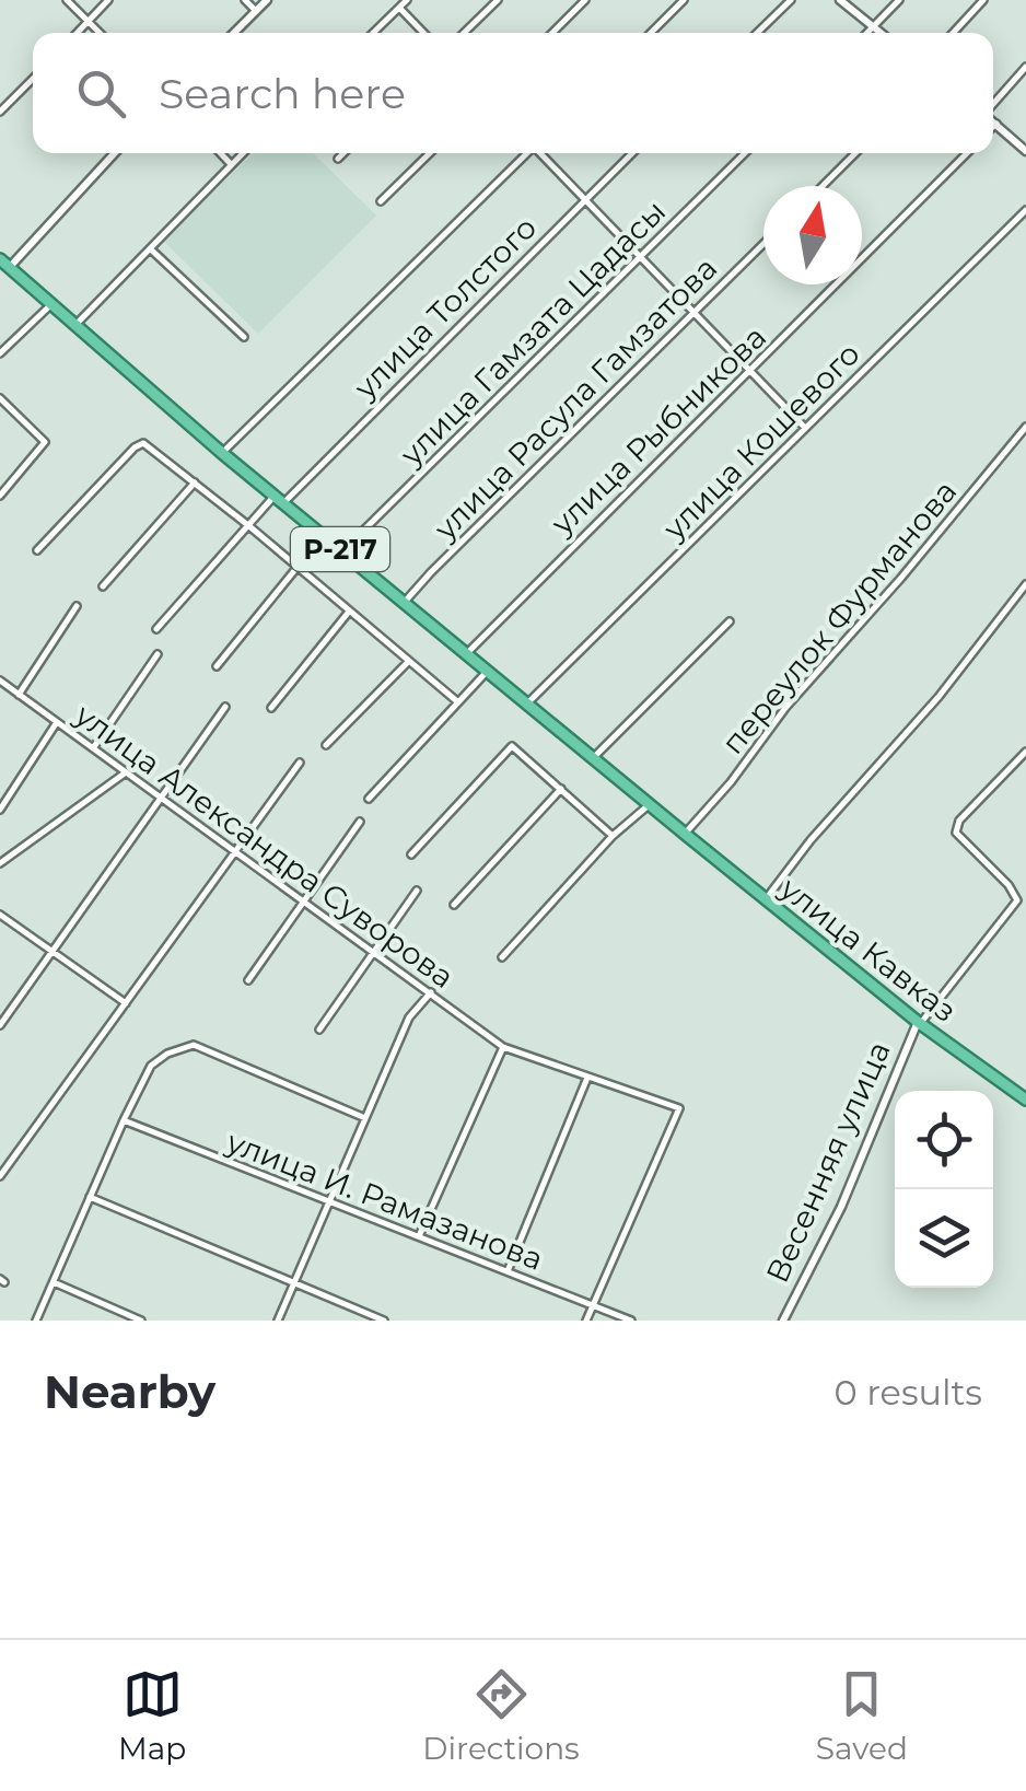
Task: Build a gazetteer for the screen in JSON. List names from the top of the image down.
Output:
{
  "streets": {
    "highway": ["Р-217", "улица Кавказ"],
    "street": [
      "улица Толстого",
      "улица Гамзата Цадасы",
      "улица Расула Гамзатова",
      "улица Рыбникова",
      "улица Кошевого",
      "переулок Фурманова",
      "улица Александра Суворова",
      "Весенняя улица",
      "улица И. Рамазанова"
    ]
  },
  "crossings": [
    ["улица Толстого", "Р-217"],
    ["улица Гамзата Цадасы", "Р-217"],
    ["улица Расула Гамзатова", "Р-217"],
    ["улица Рыбникова", "Р-217"],
    ["улица Кошевого", "Р-217"],
    ["Р-217", "переулок Фурманова"],
    ["Р-217", "улица Кавказ"],
    ["переулок Фурманова", "улица Кавказ"],
    ["улица Александра Суворова", "улица И. Рамазанова"],
    ["улица Кавказ", "Весенняя улица"]
  ],
  "north": "top",
  "page": {
    "search": "Search here",
    "heading": ["Nearby", "0 results"],
    "nav": ["Map", "Directions", "Saved"]
  }
}
